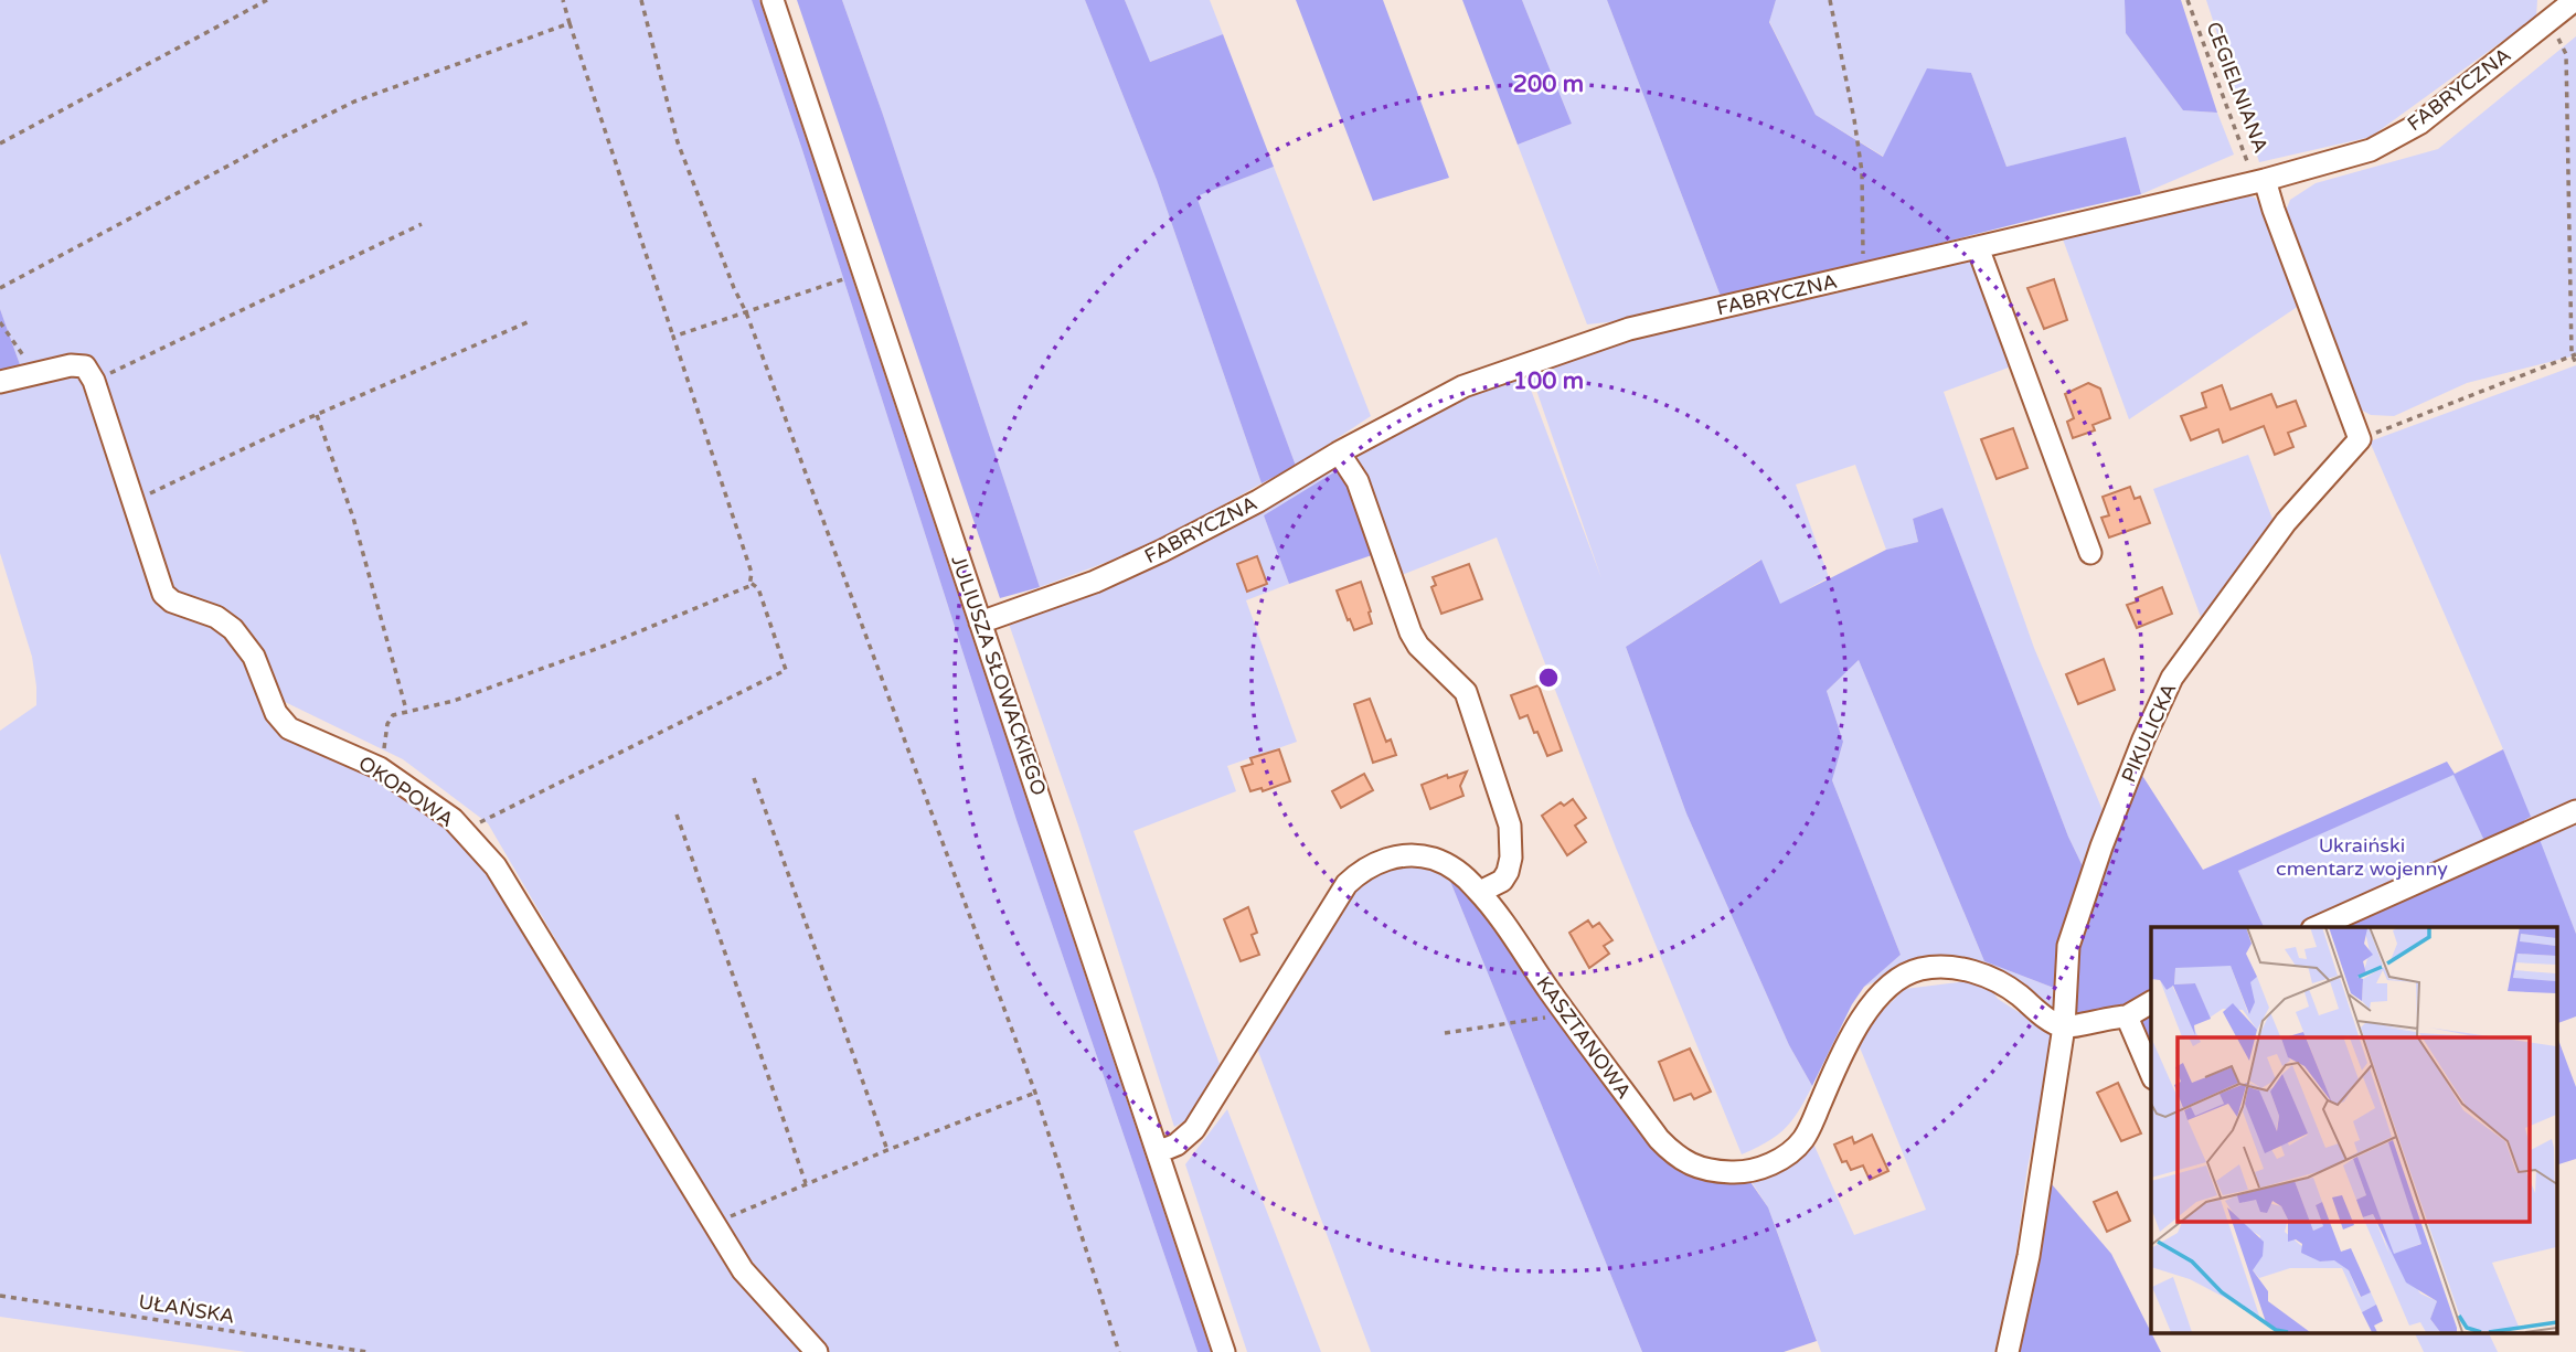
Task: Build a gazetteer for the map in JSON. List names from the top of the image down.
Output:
{
  "streets": {
    "street": [
      "FABRYCZNA",
      "JULIUSZA SŁOWACKIEGO",
      "PIKULICKA",
      "OKOPOWA",
      "KASZTANOWA"
    ],
    "path": ["CEGIELNIANA", "UŁAŃSKA"]
  },
  "crossings": [
    ["CEGIELNIANA", "FABRYCZNA"],
    ["FABRYCZNA", "JULIUSZA SŁOWACKIEGO"],
    ["JULIUSZA SŁOWACKIEGO", "KASZTANOWA"],
    ["PIKULICKA", "KASZTANOWA"]
  ],
  "parks": ["Ukraiński cmentarz wojenny"],
  "rings": ["200 m", "100 m"]
}
